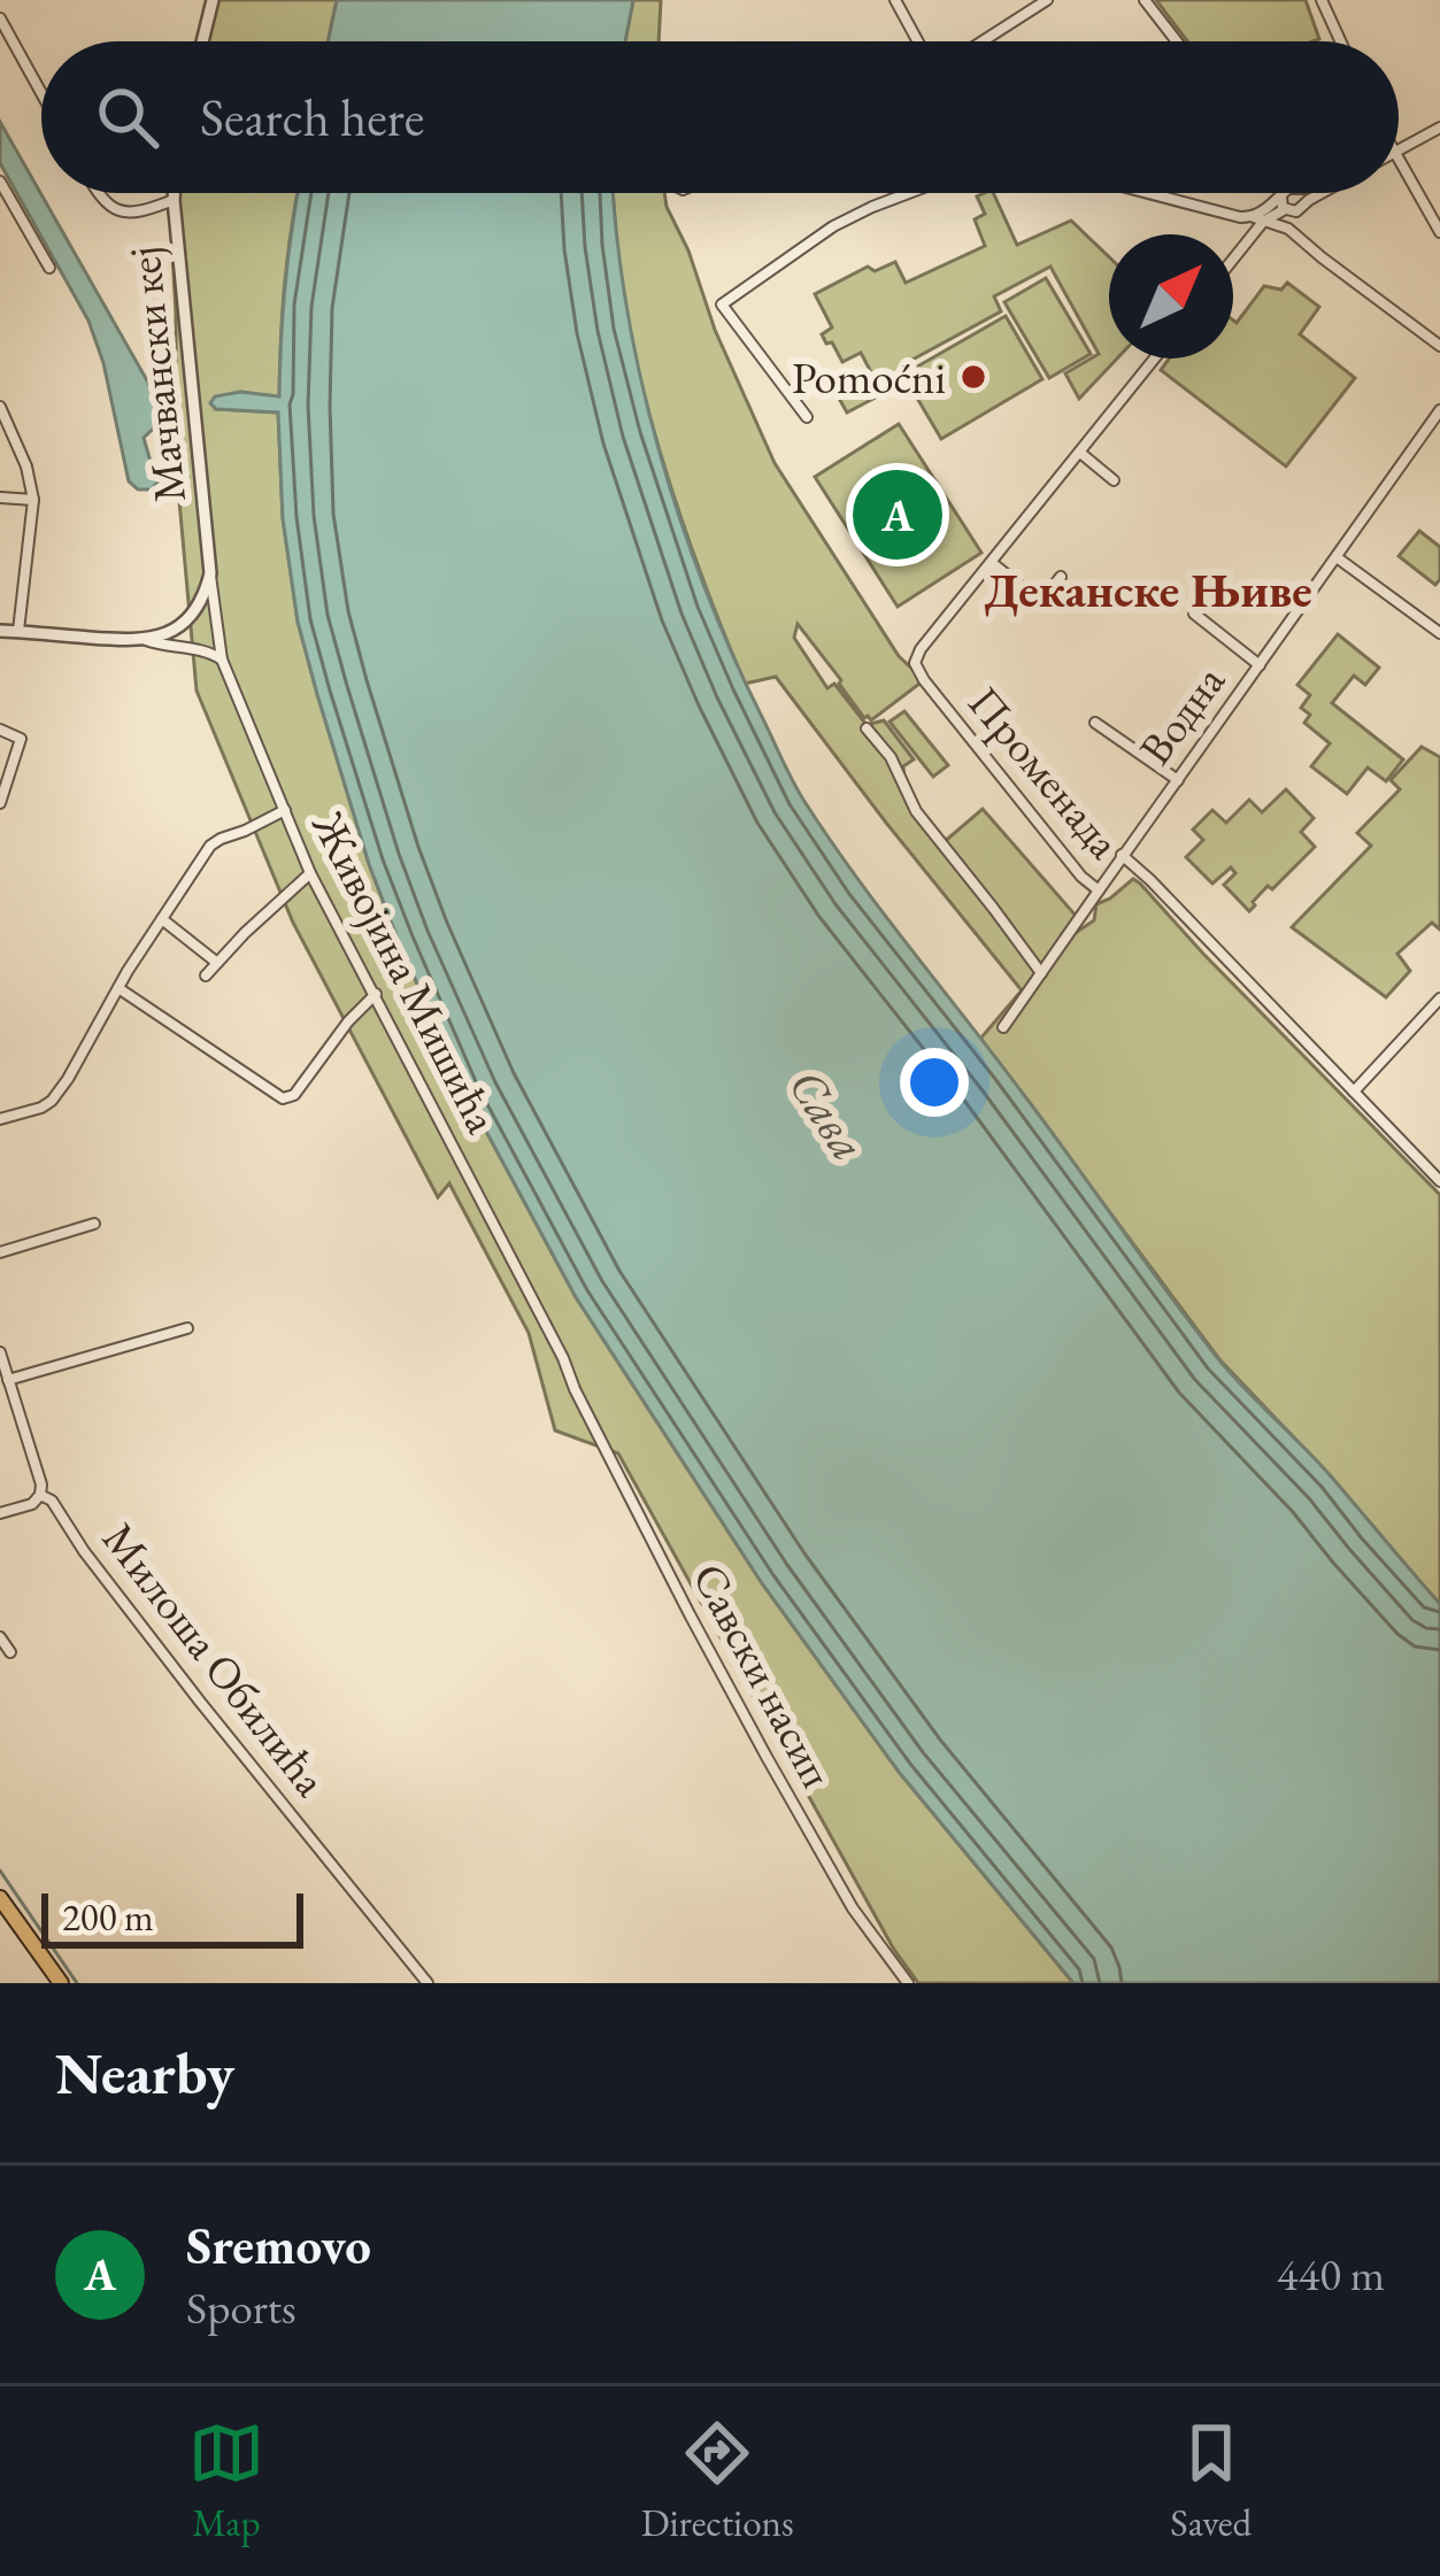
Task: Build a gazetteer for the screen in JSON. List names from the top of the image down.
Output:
{
  "streets": {
    "street": [
      "Мачвански кеј",
      "Водна",
      "Променада",
      "Живојина Мишића",
      "Милоша Обилића",
      "Савски насип"
    ]
  },
  "crossings": [
    ["Мачвански кеј", "Живојина Мишића"],
    ["Водна", "Променада"],
    ["Живојина Мишића", "Савски насип"]
  ],
  "districts": ["Деканске Њиве"],
  "water": ["Сава"],
  "places": ["Pomoćni"],
  "scale_bar": "200 m",
  "north": "top right",
  "page": {
    "search": "Search here",
    "pins": "A",
    "scale": "200 m",
    "heading": "Nearby",
    "list": [
      {
        "mark": "A",
        "name": "Sremovo",
        "note": "Sports",
        "value": "440 m"
      }
    ],
    "nav": ["Map", "Directions", "Saved"]
  }
}
